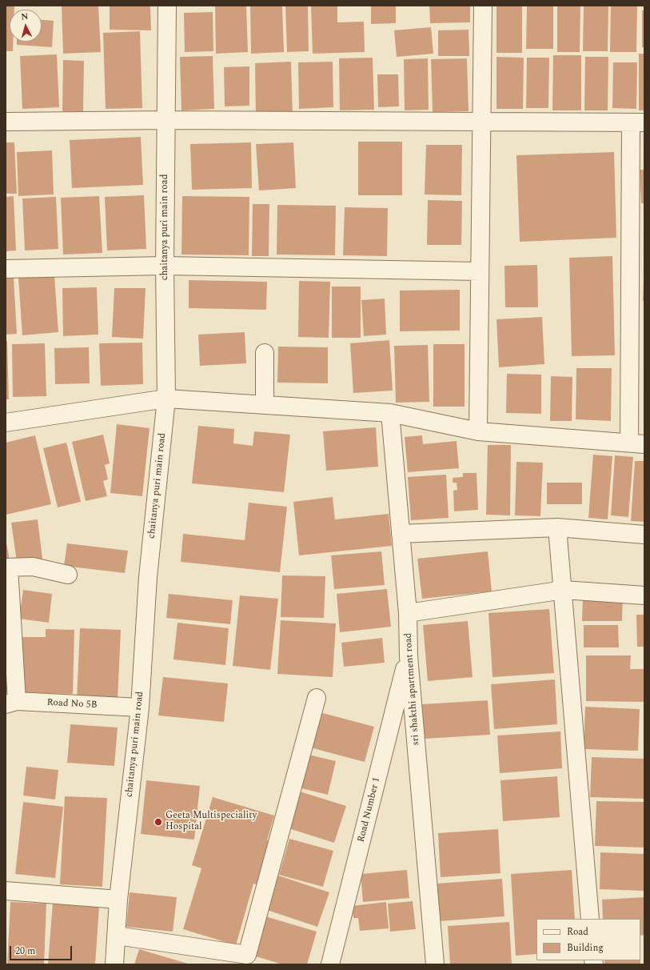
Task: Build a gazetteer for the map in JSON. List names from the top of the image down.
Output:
{
  "streets": {
    "street": [
      "chaitanya puri main road",
      "sri shakthi apartment road",
      "Road No 5B",
      "Road Number 1"
    ]
  },
  "crossings": [
    ["chaitanya puri main road", "Road No 5B"],
    ["sri shakthi apartment road", "Road Number 1"]
  ],
  "places": ["Geeta Multispeciality Hospital"],
  "legend": ["Road", "Building"],
  "scale_bar": "20 m",
  "north": "top"
}
